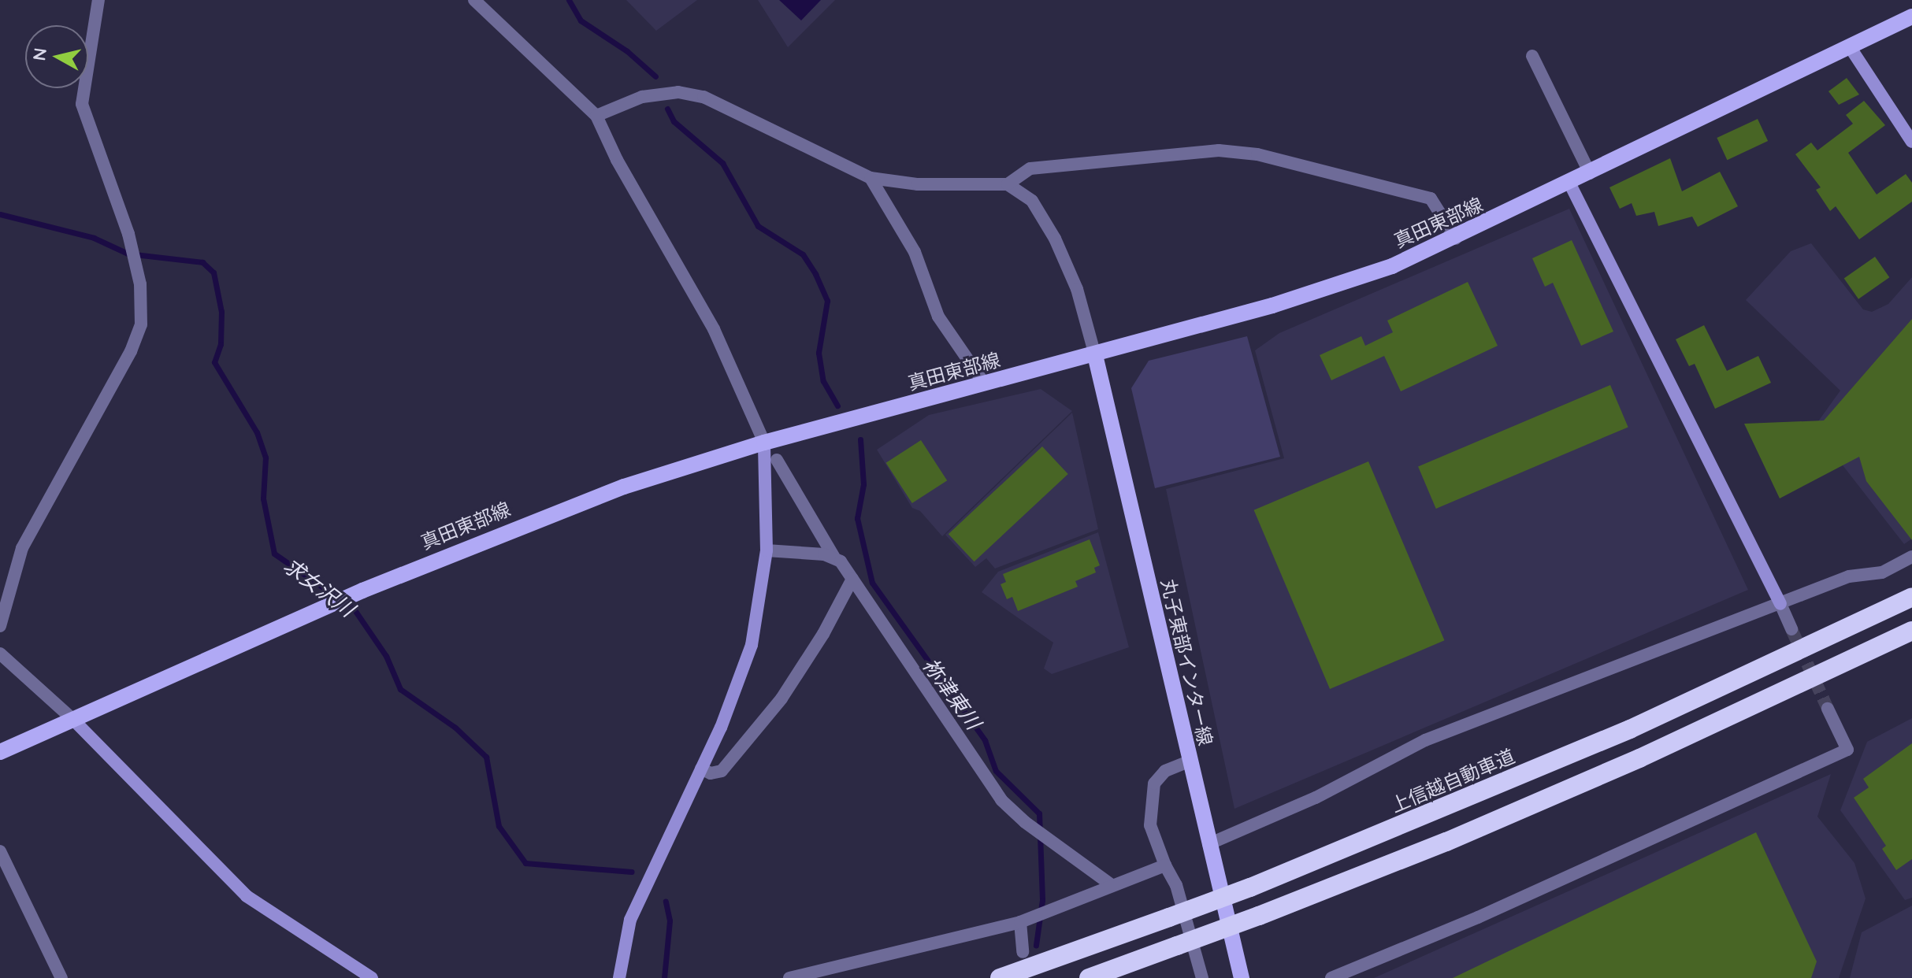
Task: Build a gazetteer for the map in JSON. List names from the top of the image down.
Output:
{
  "streets": {
    "highway": ["上信越自動車道"],
    "main road": ["真田東部線", "丸子東部インター線"]
  },
  "crossings": [
    ["真田東部線", "丸子東部インター線"]
  ],
  "water": ["求女沢川", "祢津東川"],
  "north": "left"
}
